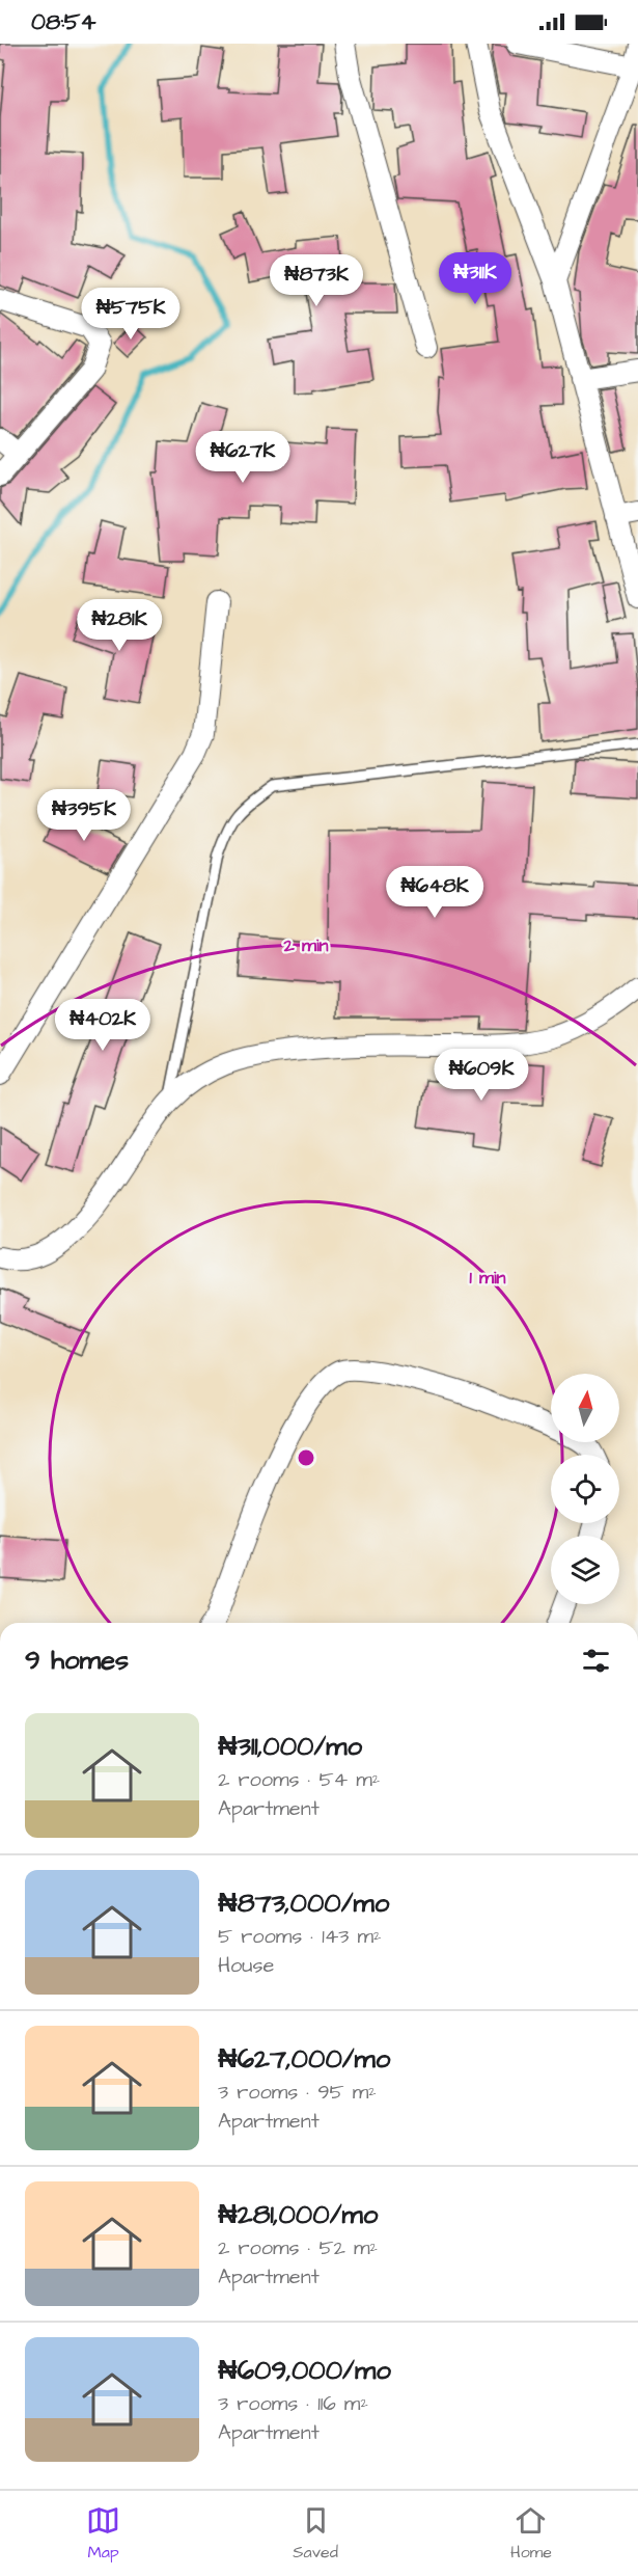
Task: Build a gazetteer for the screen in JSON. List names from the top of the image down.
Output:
{
  "north": "top",
  "page": {
    "status": "08:54",
    "price": [
      "₦311K",
      "₦873K",
      "₦575K",
      "₦627K",
      "₦281K",
      "₦395K",
      "₦648K",
      "₦402K",
      "₦609K"
    ],
    "heading": "9 homes",
    "list": [
      {
        "name": "₦311,000/mo",
        "note": "2 rooms · 54 m² · Apartment"
      },
      {
        "name": "₦873,000/mo",
        "note": "5 rooms · 143 m² · House"
      },
      {
        "name": "₦627,000/mo",
        "note": "3 rooms · 95 m² · Apartment"
      },
      {
        "name": "₦281,000/mo",
        "note": "2 rooms · 52 m² · Apartment"
      },
      {
        "name": "₦609,000/mo",
        "note": "3 rooms · 116 m² · Apartment"
      }
    ],
    "tabs": ["Map", "Saved", "Home"]
  },
  "rings": ["2 min", "1 min"]
}
